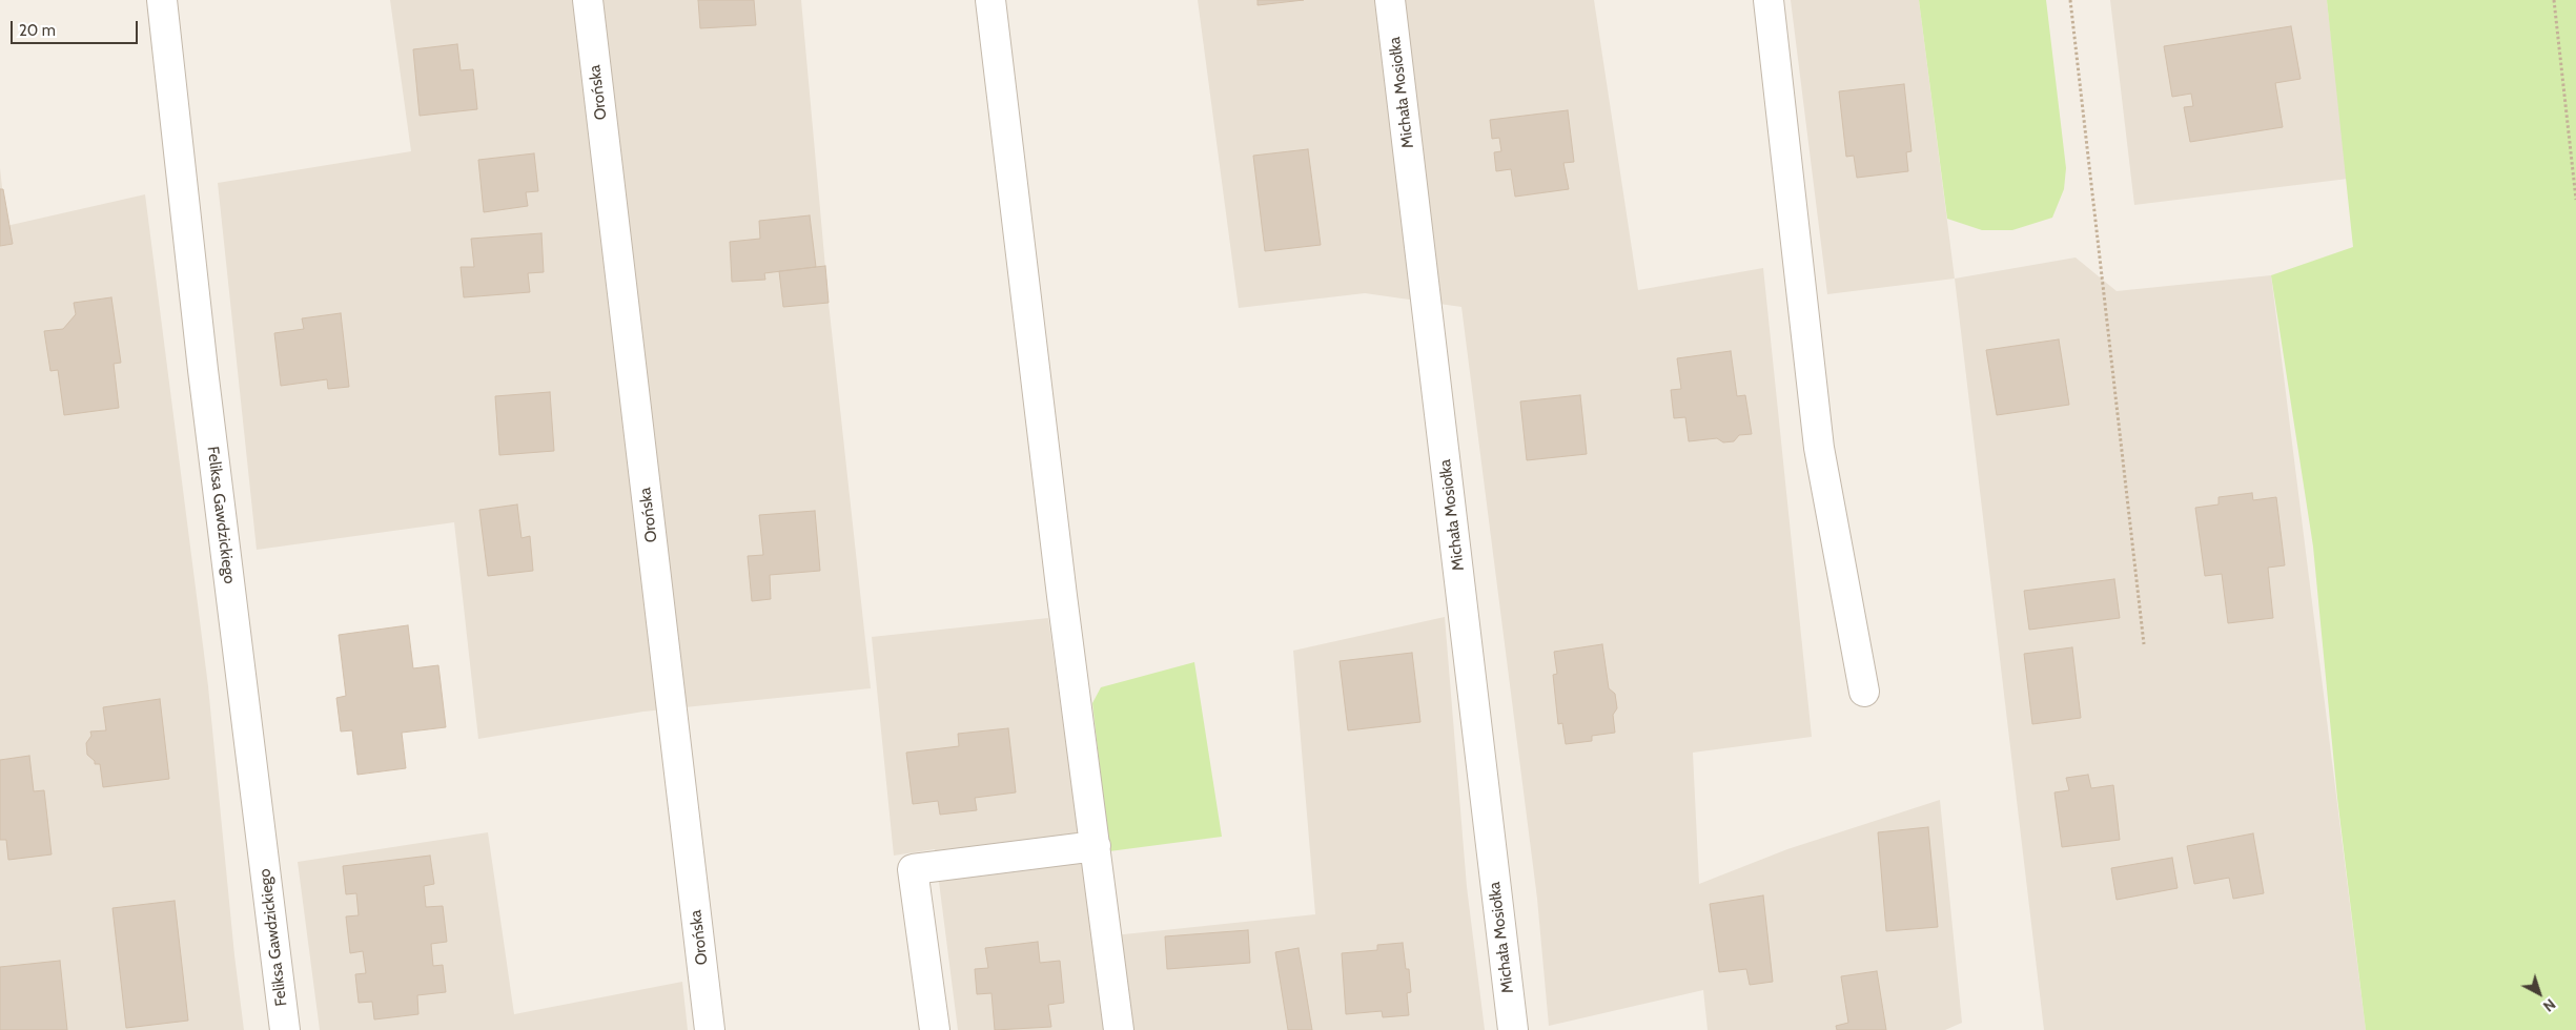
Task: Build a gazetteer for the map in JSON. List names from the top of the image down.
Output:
{
  "streets": {
    "street": ["Orońska", "Michała Mosiołka", "Feliksa Gawdzickiego"]
  },
  "scale_bar": "20 m",
  "north": "bottom right"
}
